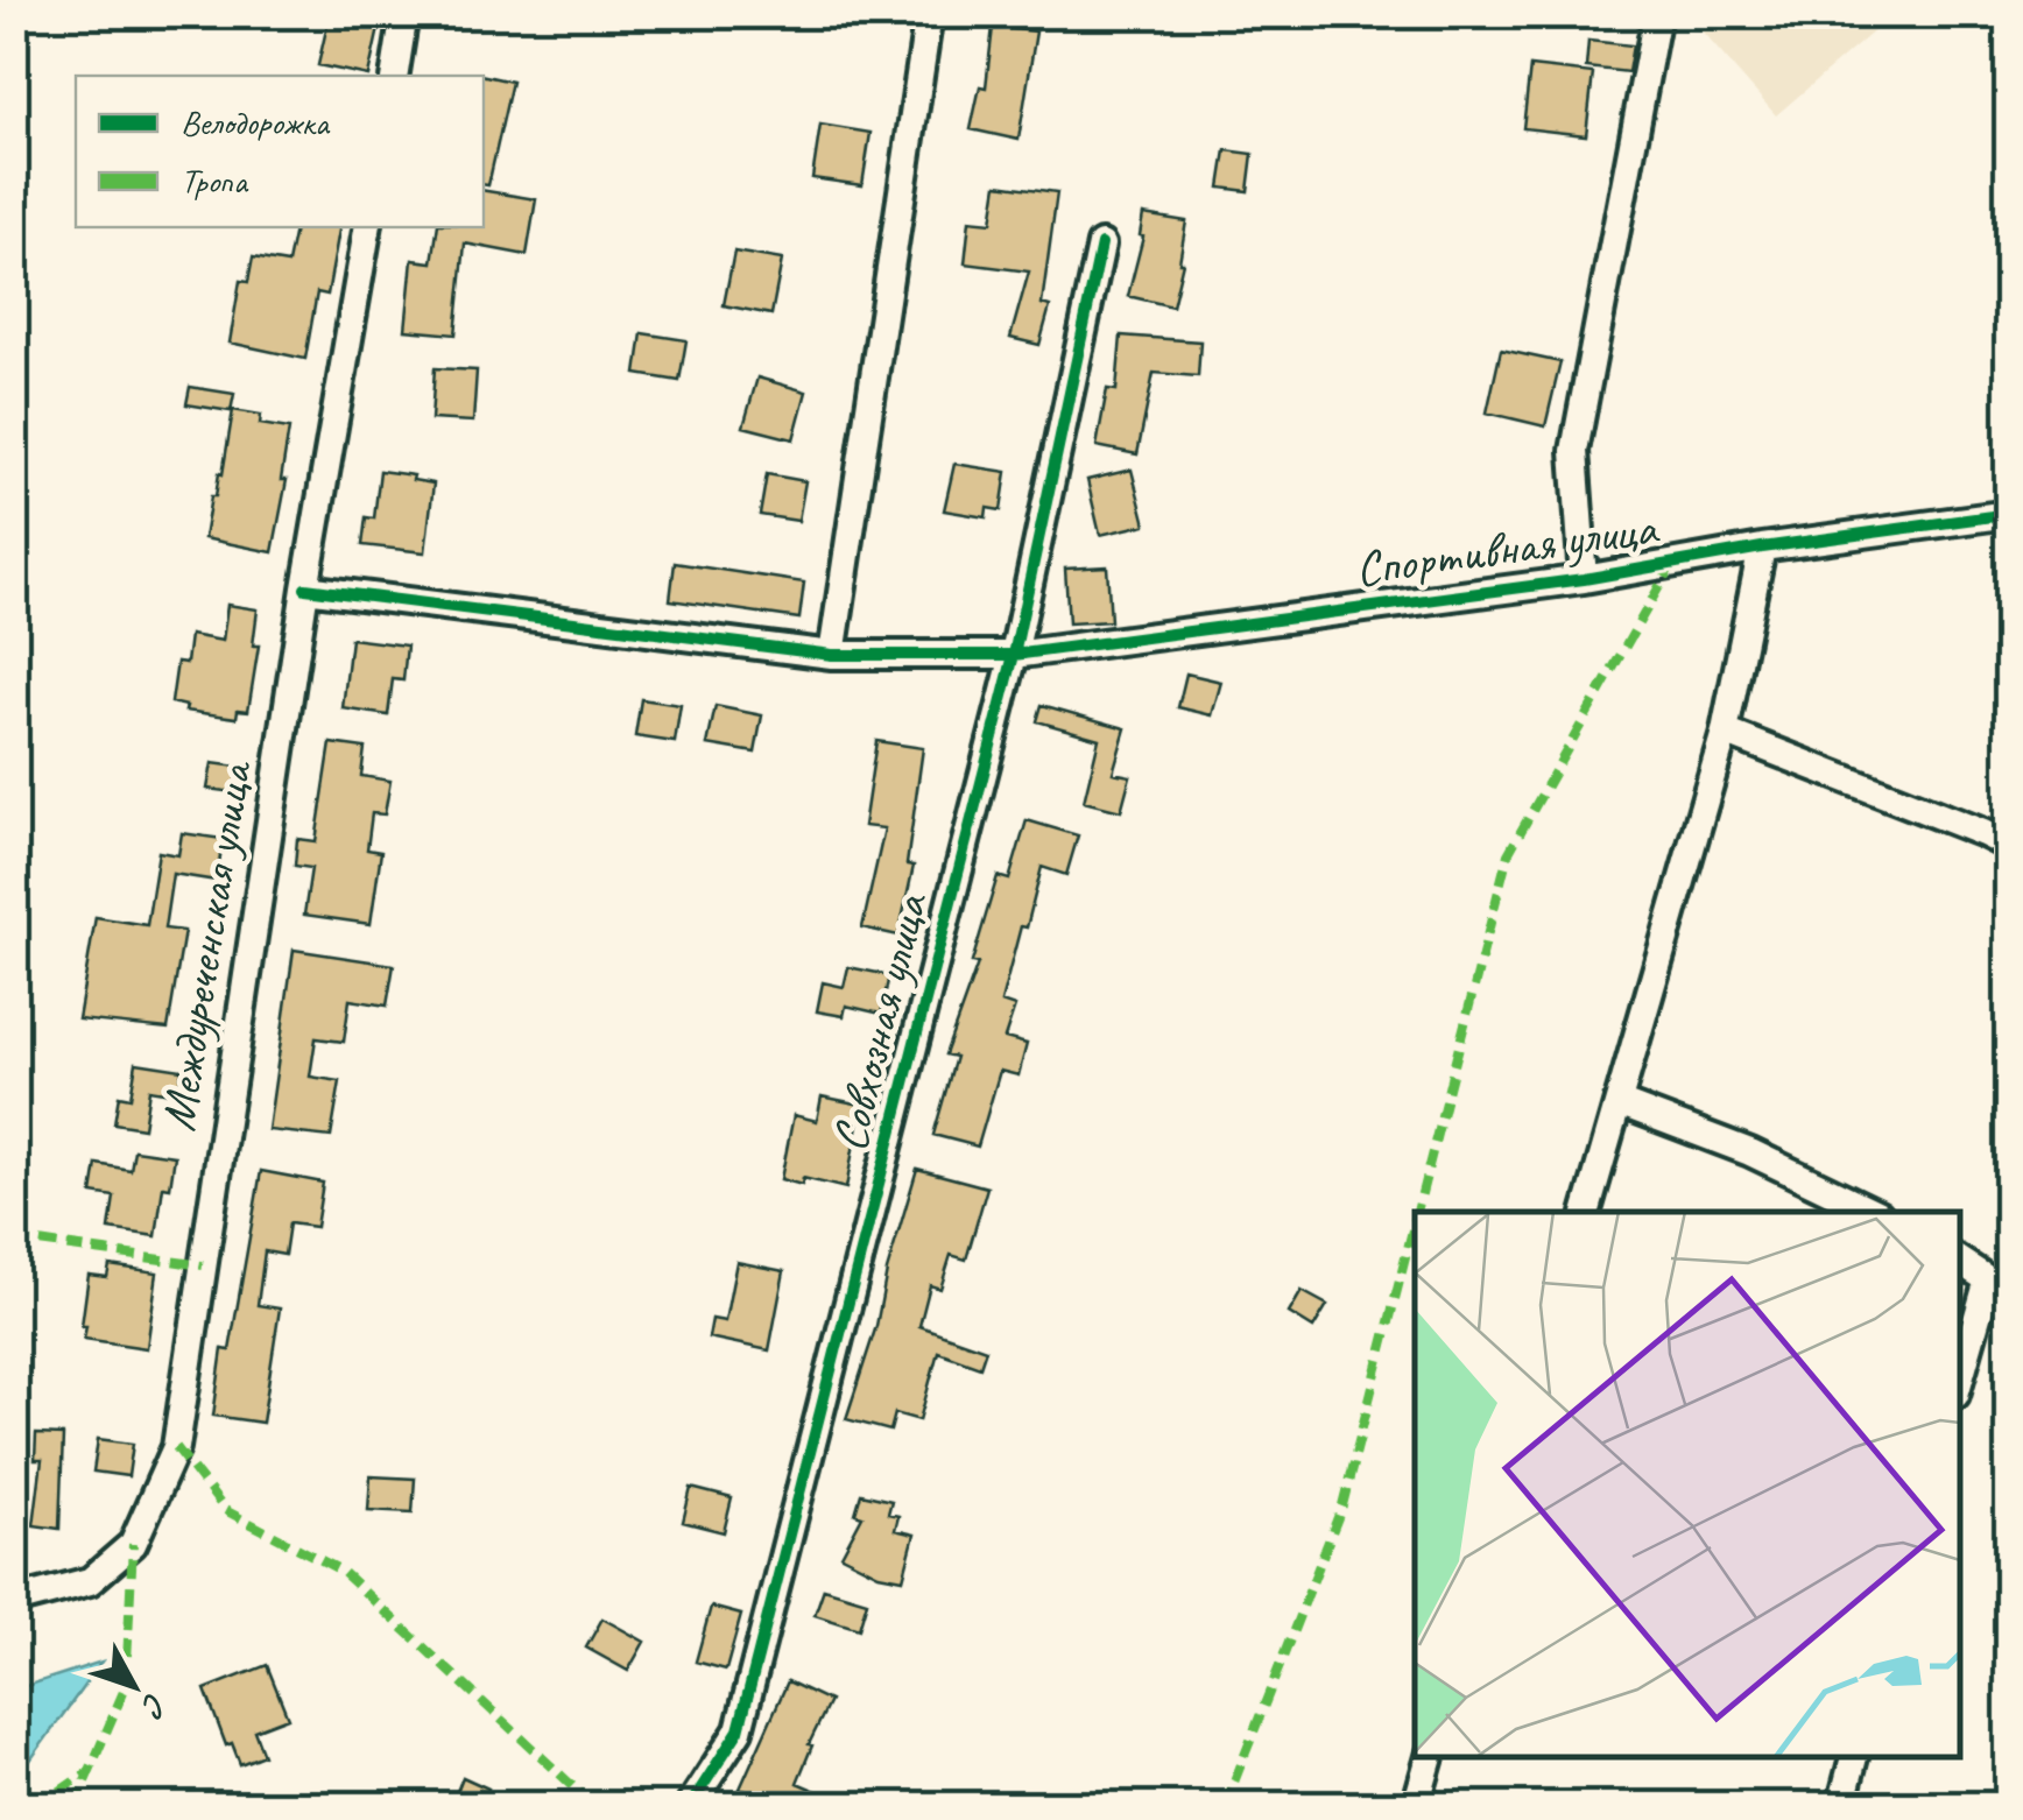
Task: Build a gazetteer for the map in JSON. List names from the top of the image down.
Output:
{
  "streets": {
    "street": ["Спортивная улица", "Междуреченская улица", "Совхозная улица"]
  },
  "crossings": [
    ["Спортивная улица", "Междуреченская улица"],
    ["Спортивная улица", "Совхозная улица"]
  ],
  "legend": ["Велодорожка", "Тропа"],
  "north": "bottom right"
}
